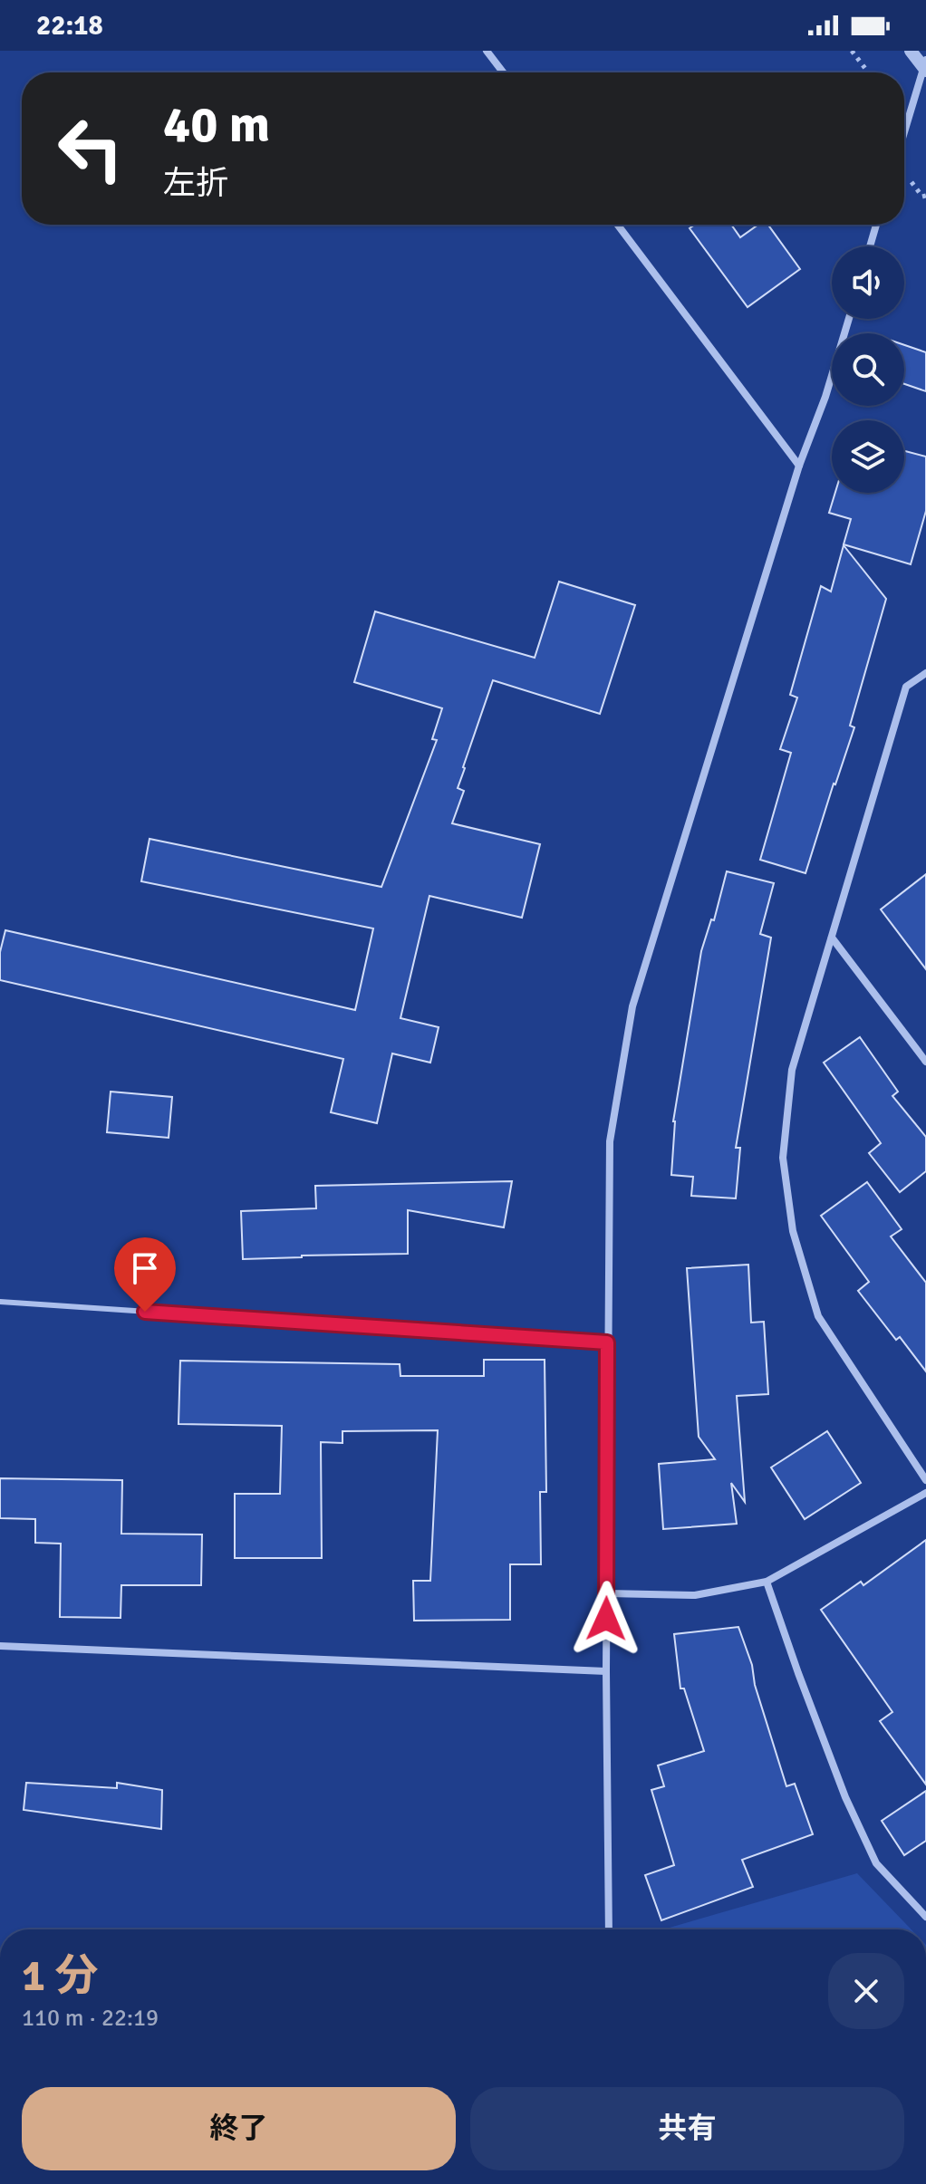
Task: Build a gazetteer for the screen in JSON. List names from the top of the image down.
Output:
{
  "page": {
    "status": "22:18",
    "turn": ["40 m", "左折"],
    "heading": ["1 分", "110 m · 22:19"],
    "buttons": ["終了", "共有"]
  }
}
